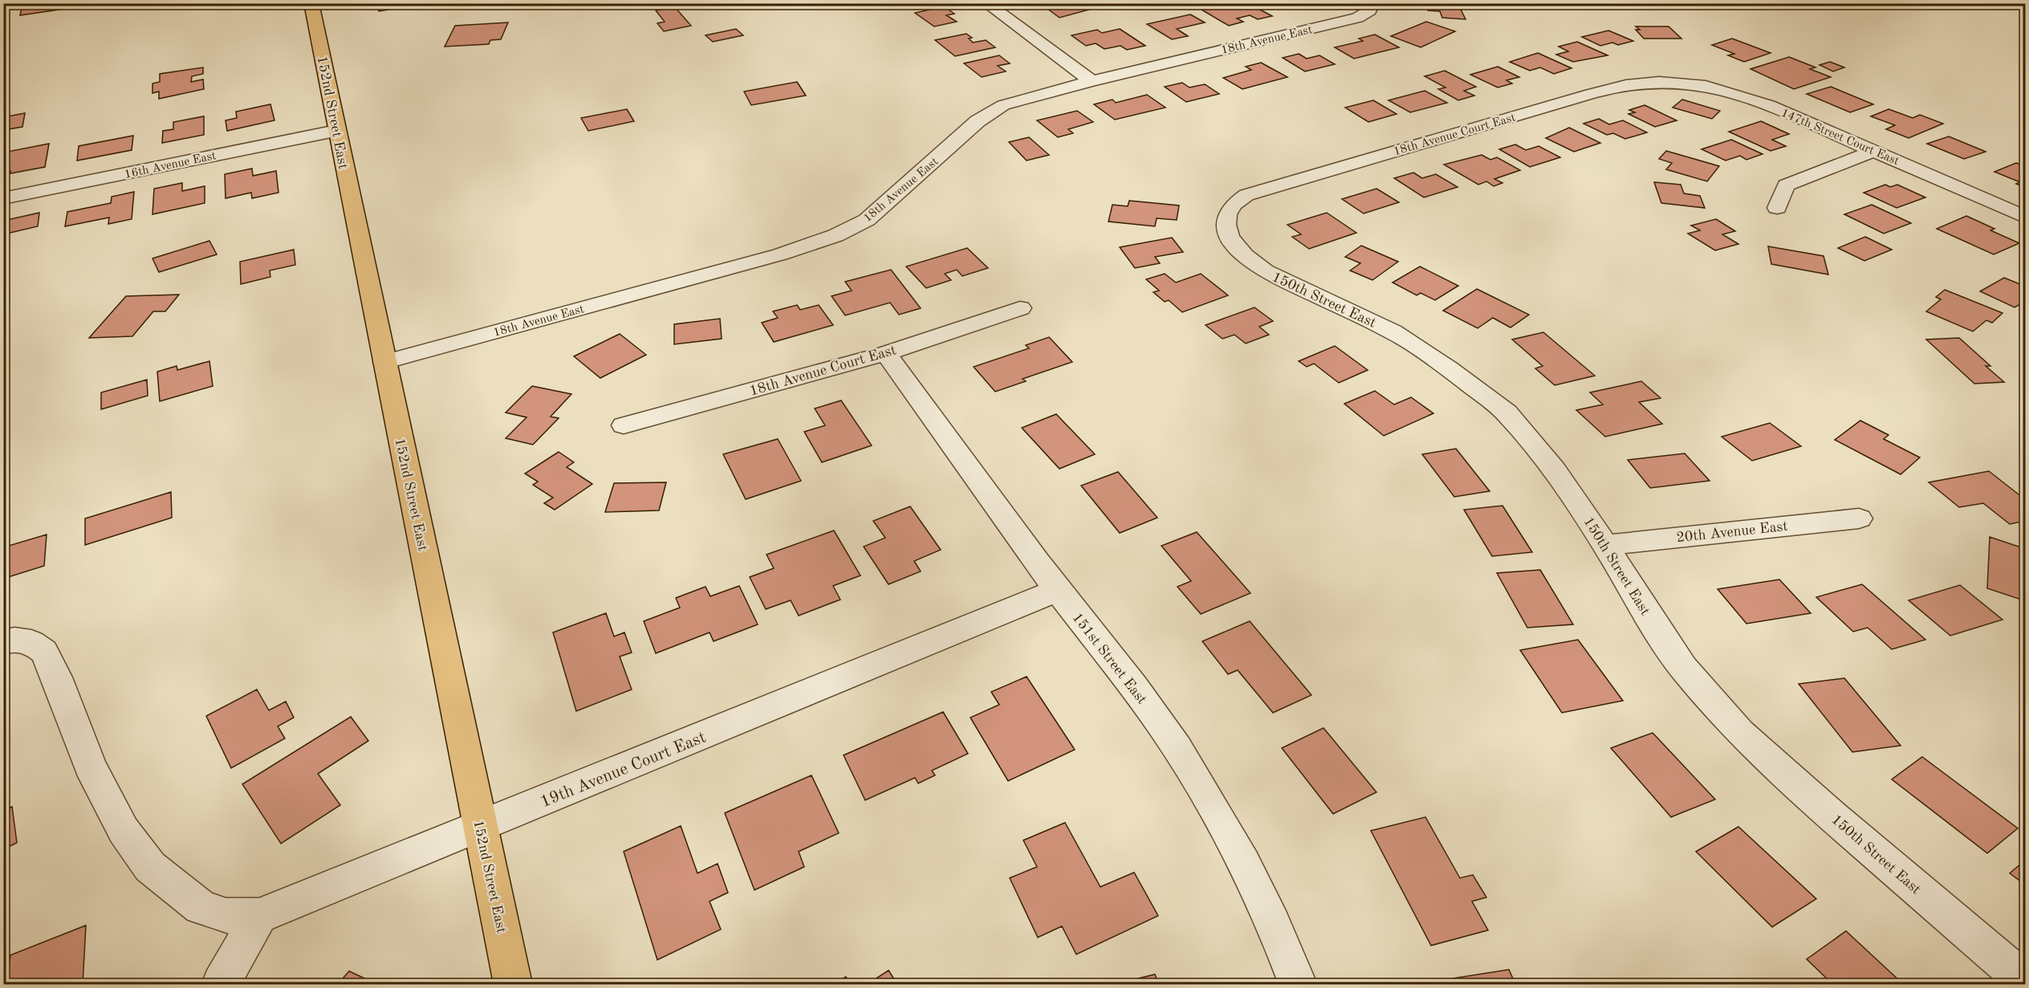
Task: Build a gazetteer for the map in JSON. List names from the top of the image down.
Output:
{
  "streets": {
    "main road": ["152nd Street East"],
    "street": [
      "18th Avenue East",
      "18th Avenue Court East",
      "147th Street Court East",
      "16th Avenue East",
      "150th Street East",
      "20th Avenue East",
      "151st Street East",
      "19th Avenue Court East"
    ]
  },
  "crossings": [
    ["18th Avenue East", "152nd Street East"],
    ["152nd Street East", "16th Avenue East"],
    ["152nd Street East", "19th Avenue Court East"],
    ["18th Avenue Court East", "147th Street Court East"],
    ["18th Avenue Court East", "150th Street East"],
    ["18th Avenue Court East", "151st Street East"],
    ["150th Street East", "20th Avenue East"],
    ["151st Street East", "19th Avenue Court East"]
  ]
}
